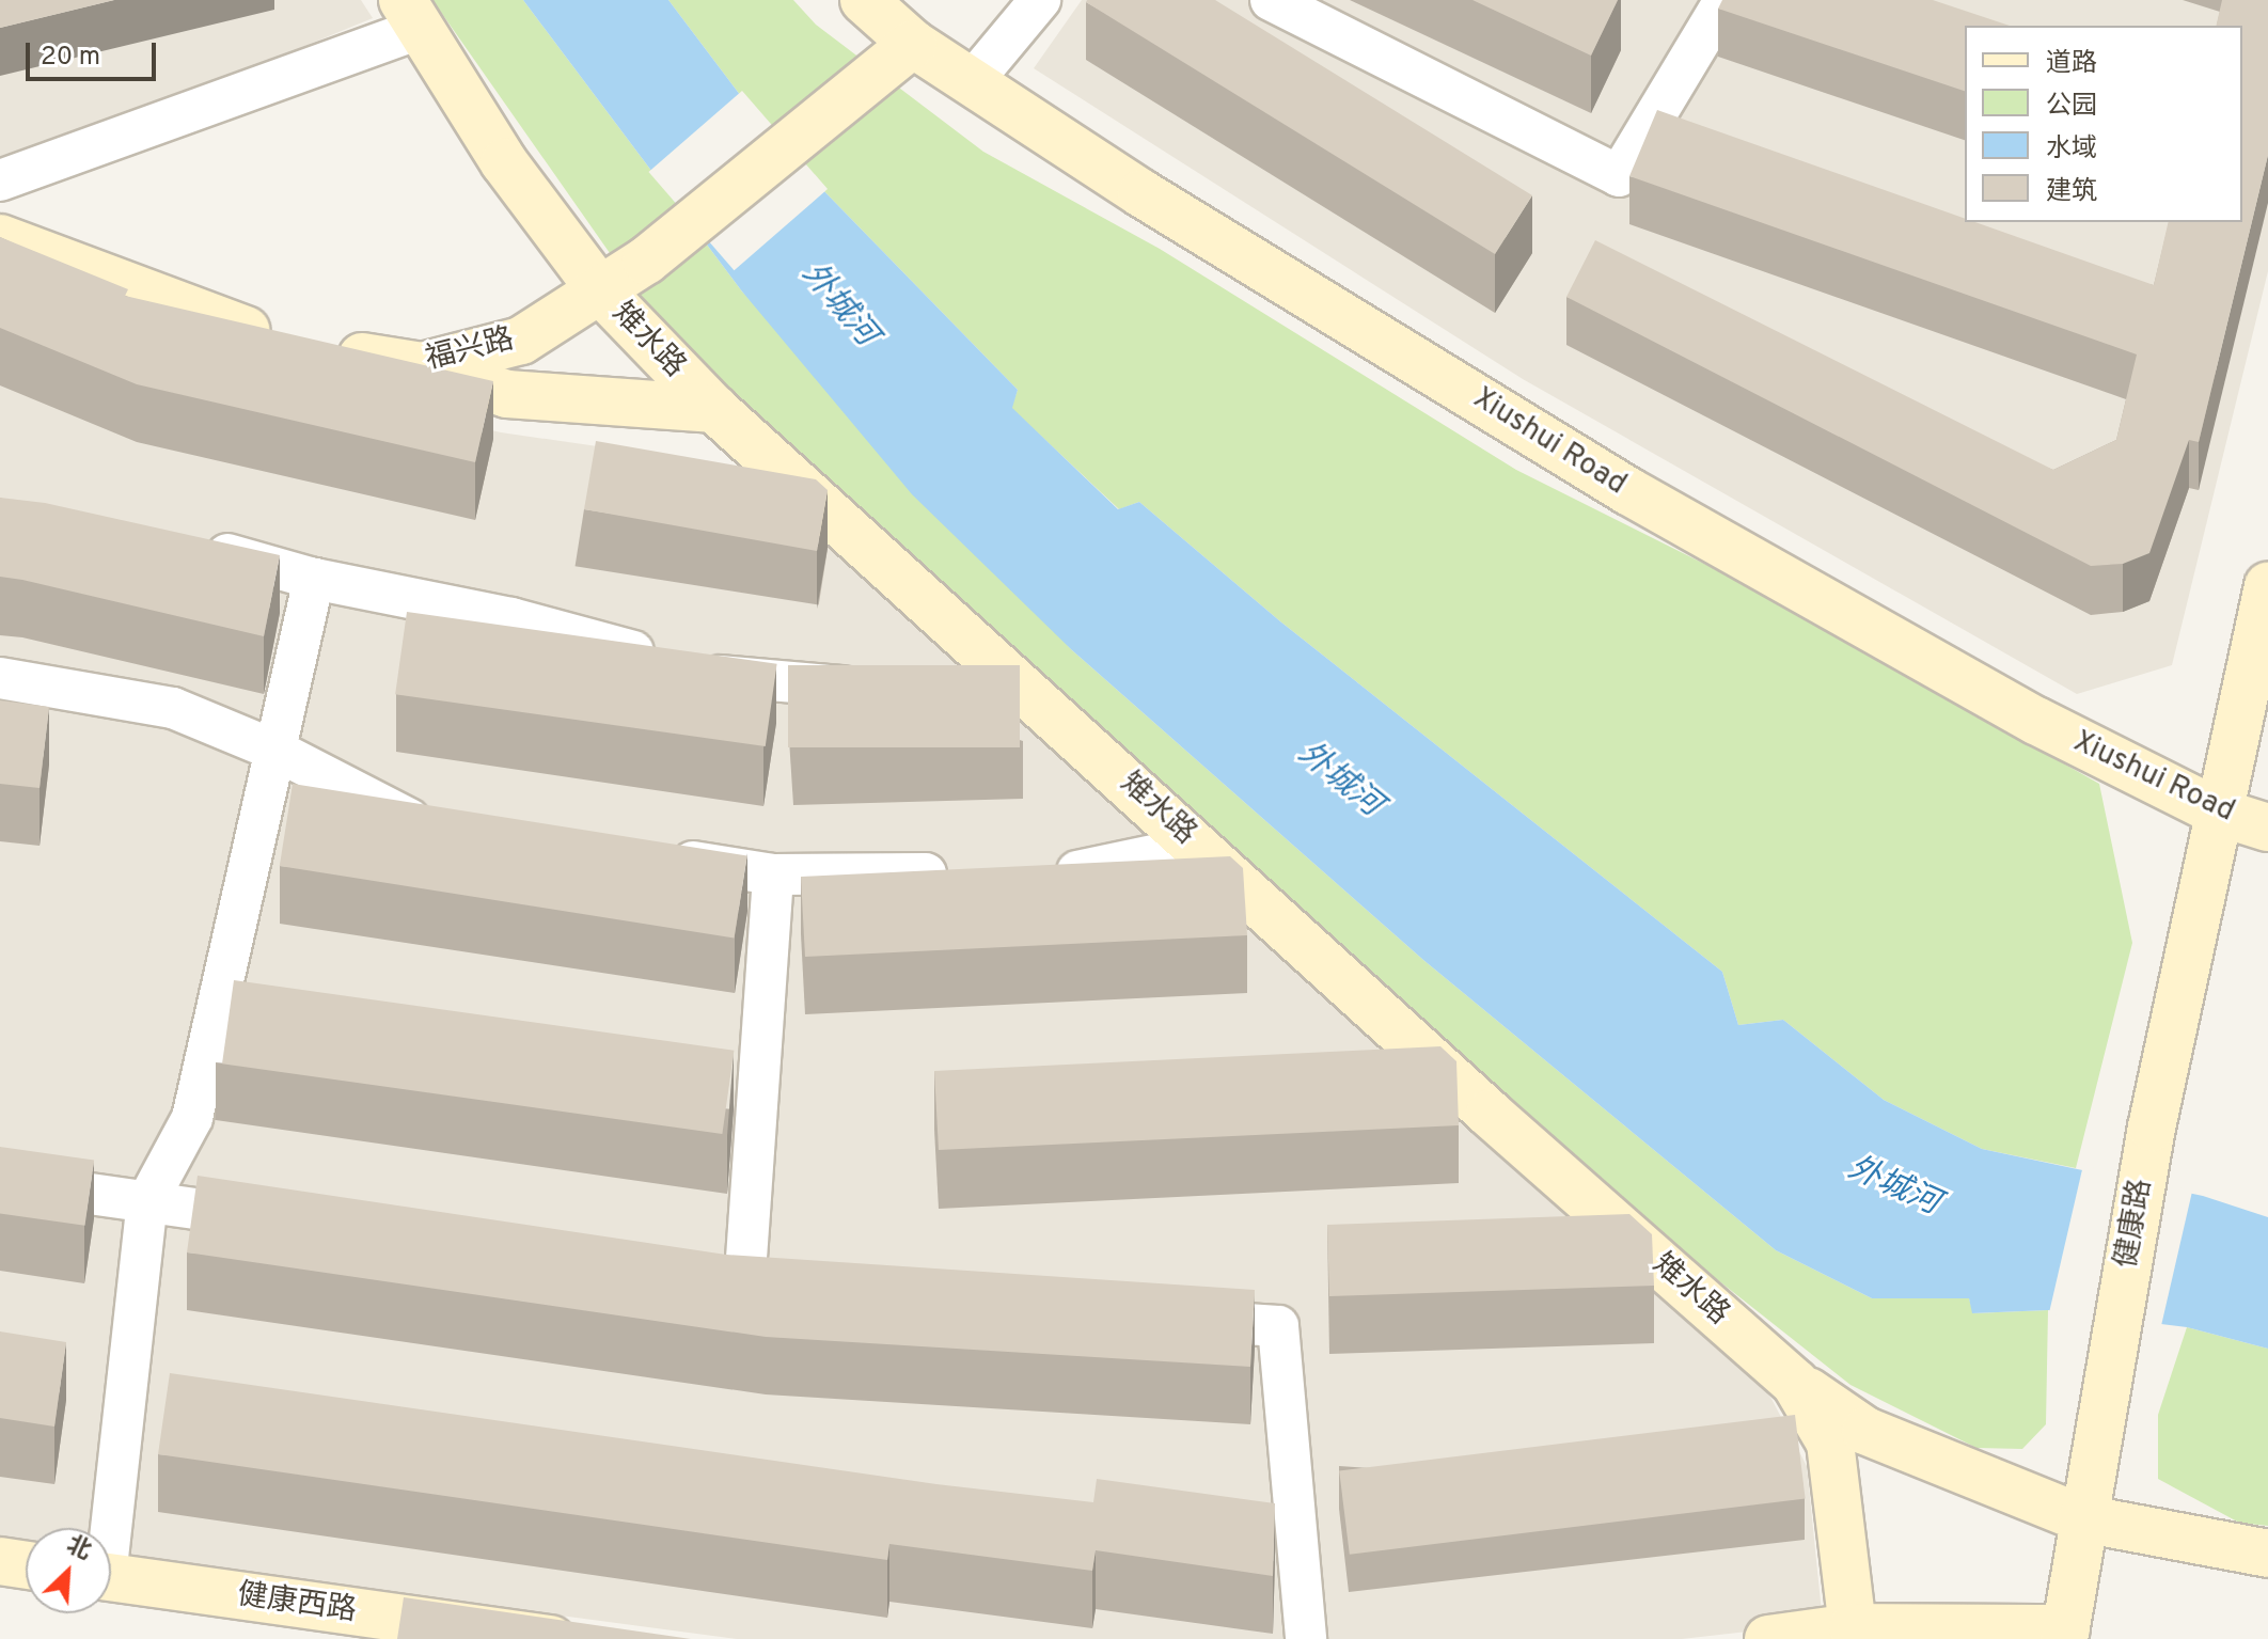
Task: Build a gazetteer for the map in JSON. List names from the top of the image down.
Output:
{
  "streets": {
    "street": [
      "雉水路",
      "福兴路",
      "Xiushui Road",
      "健康路",
      "健康西路"
    ]
  },
  "crossings": [
    ["雉水路", "福兴路"],
    ["福兴路", "Xiushui Road"],
    ["Xiushui Road", "健康路"]
  ],
  "water": ["外城河"],
  "legend": [
    "道路",
    "公园",
    "水域",
    "建筑"
  ],
  "scale_bar": "20 m",
  "north": "top right"
}
